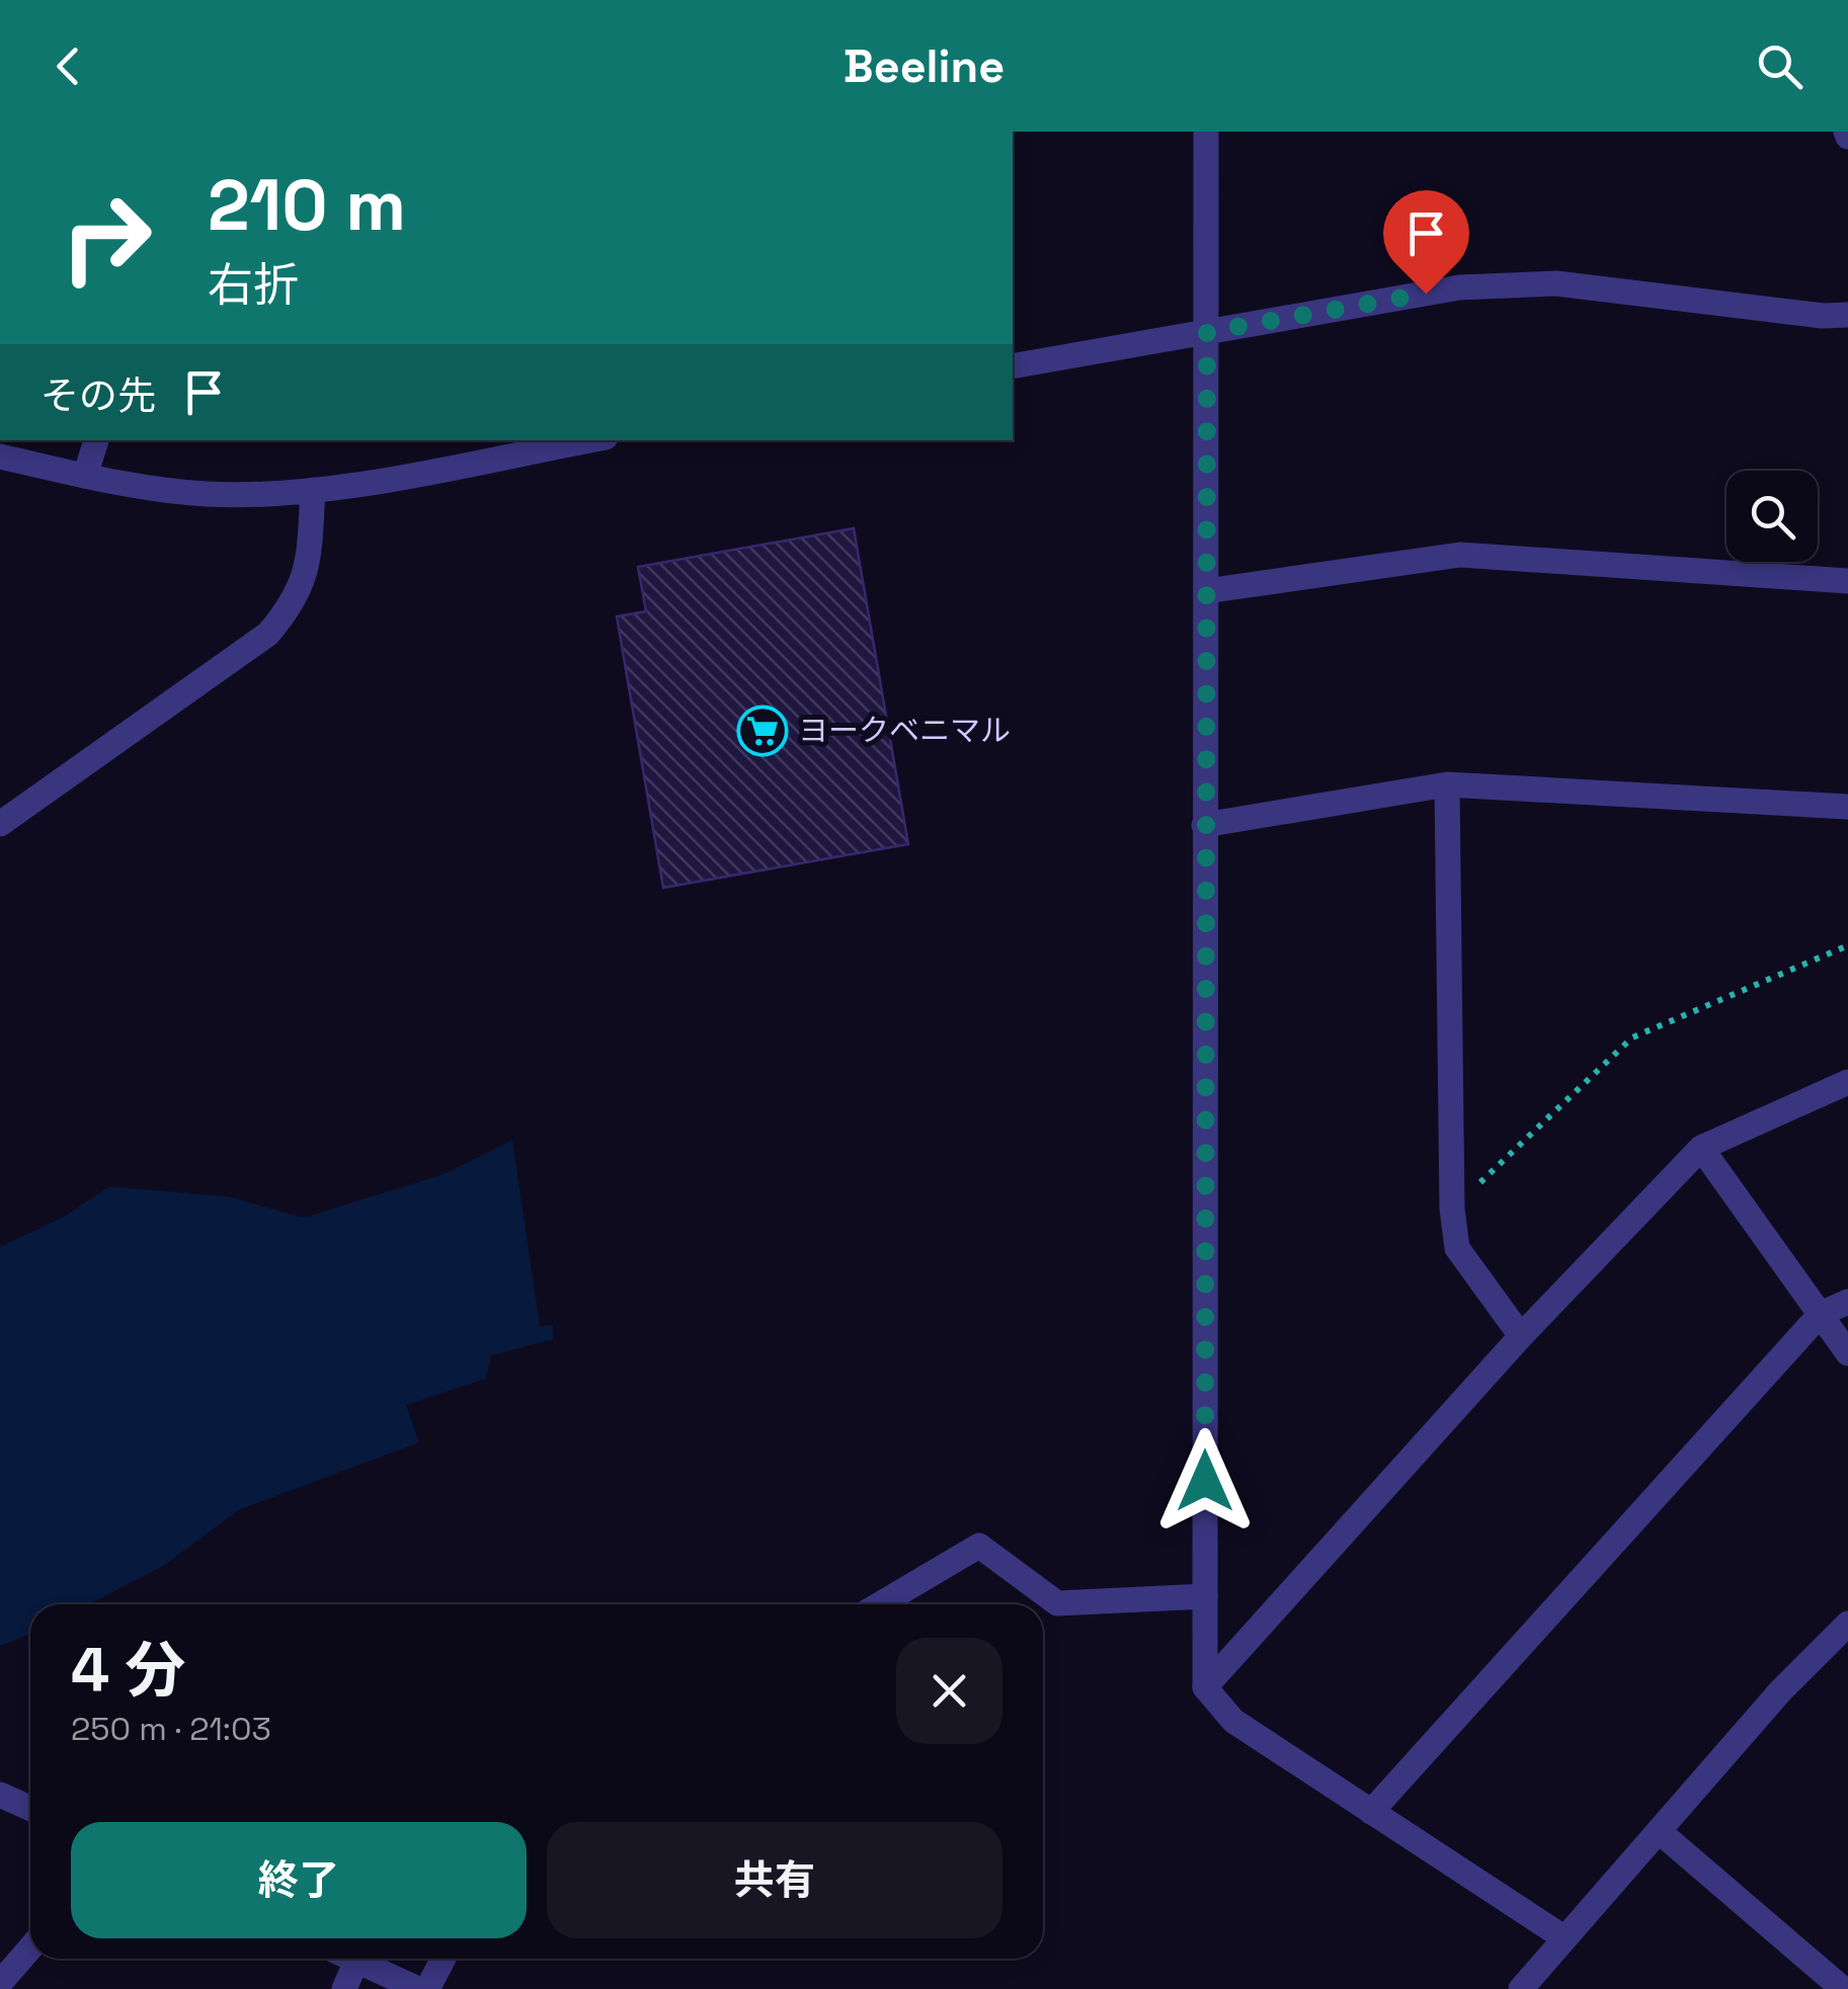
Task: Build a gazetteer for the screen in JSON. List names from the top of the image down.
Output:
{
  "places": {
    "supermarket": ["ヨークベニマル"]
  },
  "page": {
    "header": "Beeline",
    "turn": ["210 m", "右折"],
    "then": "その先",
    "heading": ["4 分", "250 m · 21:03"],
    "buttons": ["終了", "共有"]
  }
}
